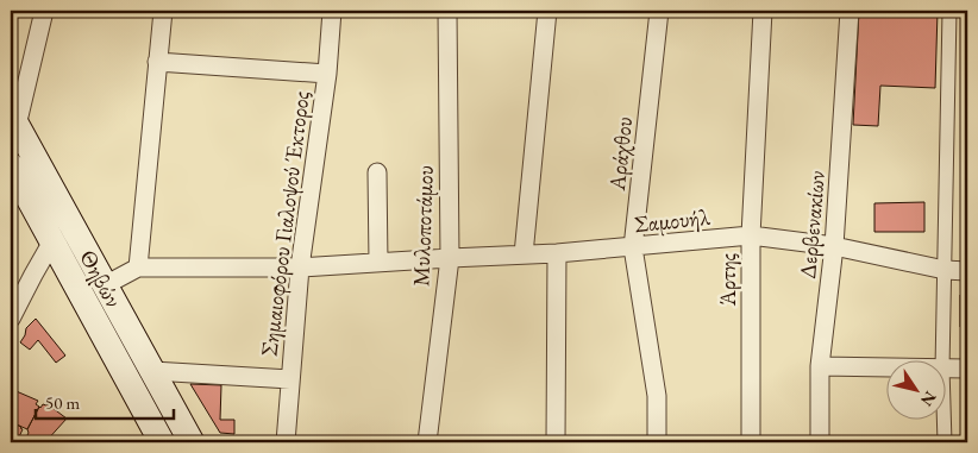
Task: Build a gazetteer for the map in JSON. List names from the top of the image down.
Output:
{
  "streets": {
    "main road": ["Θηβών"],
    "street": [
      "Αράχθου",
      "Σαμουήλ",
      "Σημαιοφόρου Γιαλοψού Έκτορος",
      "Δερβενακίων",
      "Μυλοποτάμου",
      "Άρτης"
    ]
  },
  "crossings": [
    ["Αράχθου", "Σαμουήλ"],
    ["Σαμουήλ", "Σημαιοφόρου Γιαλοψού Έκτορος"],
    ["Σαμουήλ", "Δερβενακίων"],
    ["Σαμουήλ", "Μυλοποτάμου"],
    ["Σαμουήλ", "Θηβών"],
    ["Σαμουήλ", "Άρτης"]
  ],
  "scale_bar": "50 m",
  "north": "bottom right"
}
